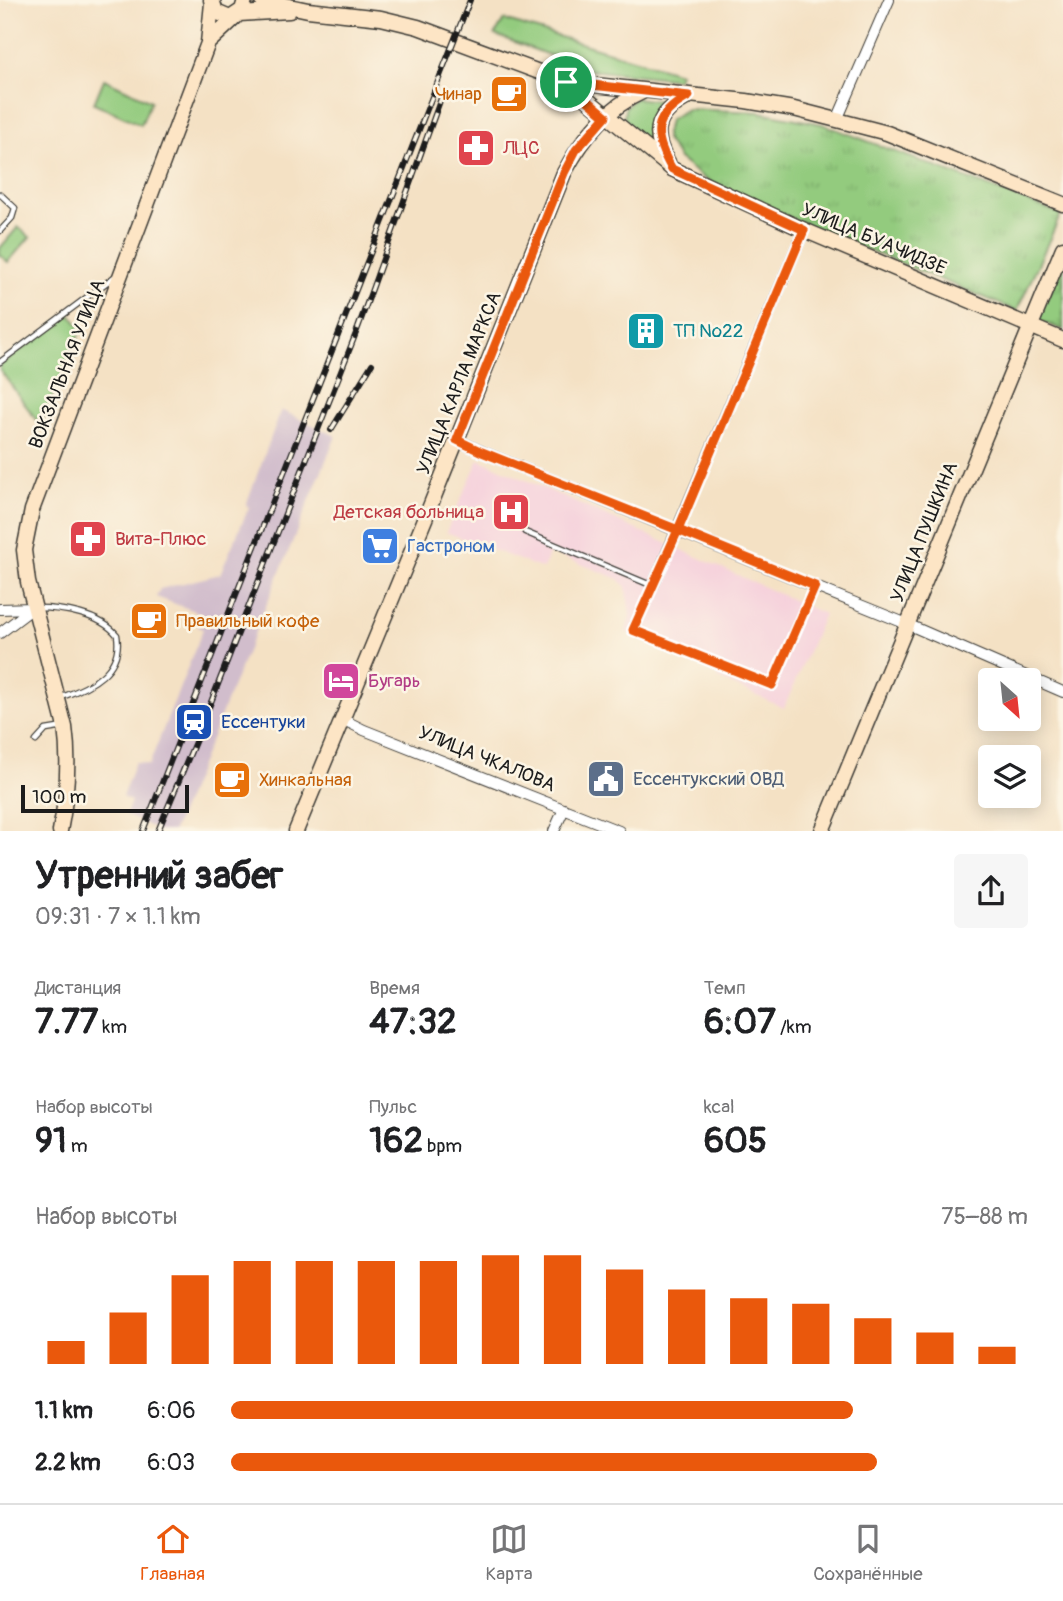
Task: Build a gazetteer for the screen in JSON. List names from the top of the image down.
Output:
{
  "streets": {
    "main road": [
      "УЛИЦА БУАЧИДЗЕ",
      "ВОКЗАЛЬНАЯ УЛИЦА",
      "УЛИЦА КАРЛА МАРКСА",
      "УЛИЦА ПУШКИНА"
    ],
    "street": ["УЛИЦА ЧКАЛОВА"]
  },
  "crossings": [
    ["УЛИЦА БУАЧИДЗЕ", "УЛИЦА КАРЛА МАРКСА"],
    ["УЛИЦА БУАЧИДЗЕ", "УЛИЦА ПУШКИНА"],
    ["УЛИЦА КАРЛА МАРКСА", "УЛИЦА ЧКАЛОВА"]
  ],
  "places": {
    "cafe": ["Чинар", "Правильный кофе", "Хинкальная"],
    "pharmacy": ["ЛЦС", "Вита-Плюс"],
    "building": ["ТП №22"],
    "hospital": ["Детская больница"],
    "supermarket": ["Гастроном"],
    "hotel": ["Бугарь"],
    "station": ["Ессентуки"],
    "public building": ["Ессентукский ОВД"]
  },
  "scale_bar": "100 m",
  "north": "bottom right",
  "page": {
    "scale": "100 m",
    "heading": ["Утренний забег", "09:31 · 7 × 1.1 km"],
    "stats": [
      ["Дистанция", "7.77 km"],
      ["Время", "47:32"],
      ["Темп", "6:07 /km"],
      ["Набор высоты", "91 m"],
      ["Пульс", "162 bpm"],
      ["kcal", "605"]
    ],
    "chart": ["Набор высоты", "75–88 m"],
    "list": [
      {
        "name": "1.1 km",
        "note": "6:06"
      },
      {
        "name": "2.2 km",
        "note": "6:03"
      }
    ],
    "tabs": ["Главная", "Карта", "Сохранённые"]
  }
}
